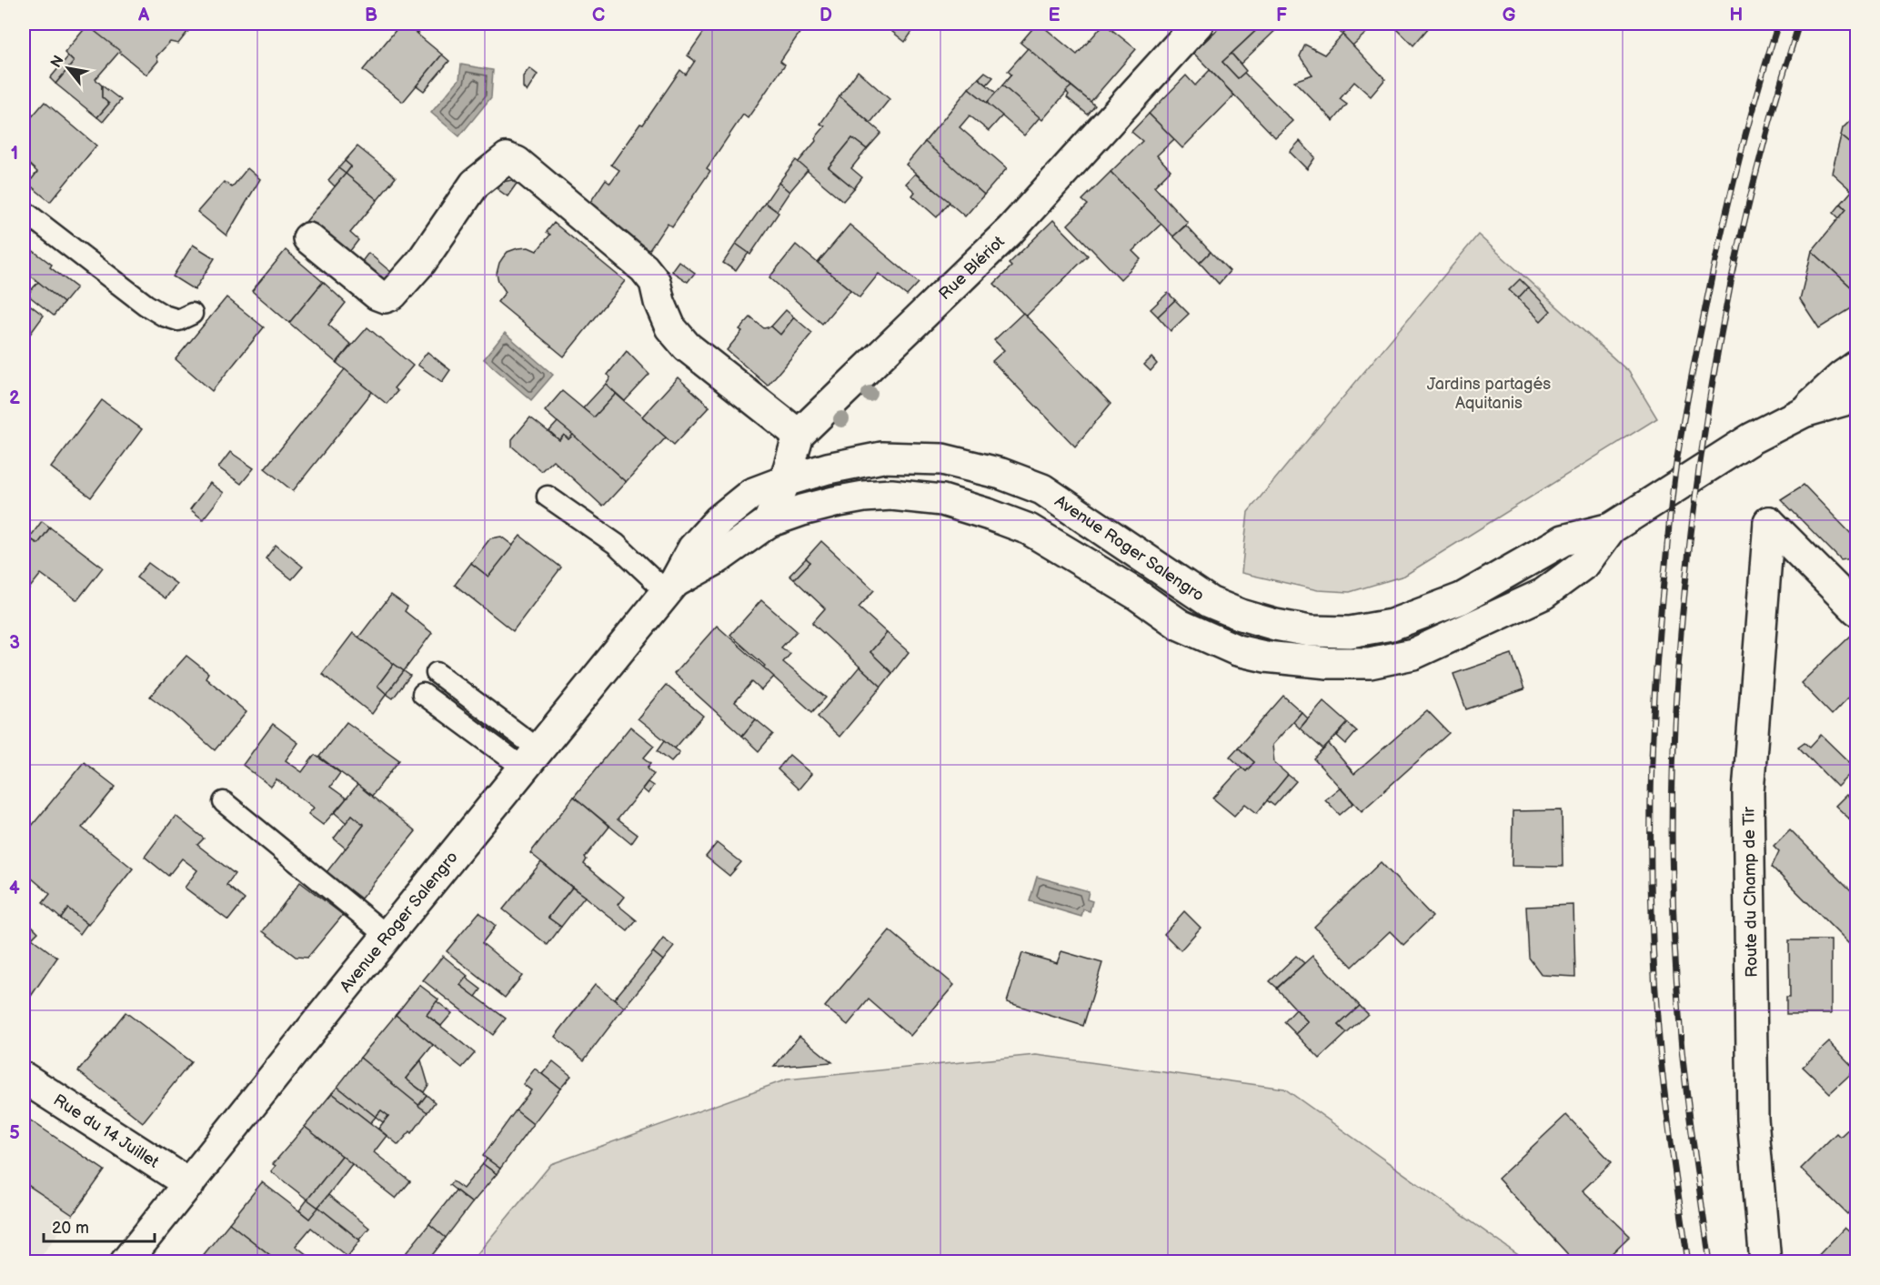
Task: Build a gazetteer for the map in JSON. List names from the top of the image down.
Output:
{
  "streets": {
    "main road": [
      "Rue Blériot",
      "Avenue Roger Salengro",
      "Route du Champ de Tir",
      "Rue du 14 Juillet"
    ]
  },
  "crossings": [
    ["Rue Blériot", "Avenue Roger Salengro"],
    ["Avenue Roger Salengro", "Rue du 14 Juillet"]
  ],
  "parks": ["Jardins partagés Aquitanis"],
  "scale_bar": "20 m",
  "north": "top left",
  "grid": {
    "columns": [
      "A",
      "B",
      "C",
      "D",
      "E",
      "F",
      "G",
      "H"
    ],
    "rows": [
      "1",
      "2",
      "3",
      "4",
      "5"
    ]
  }
}
